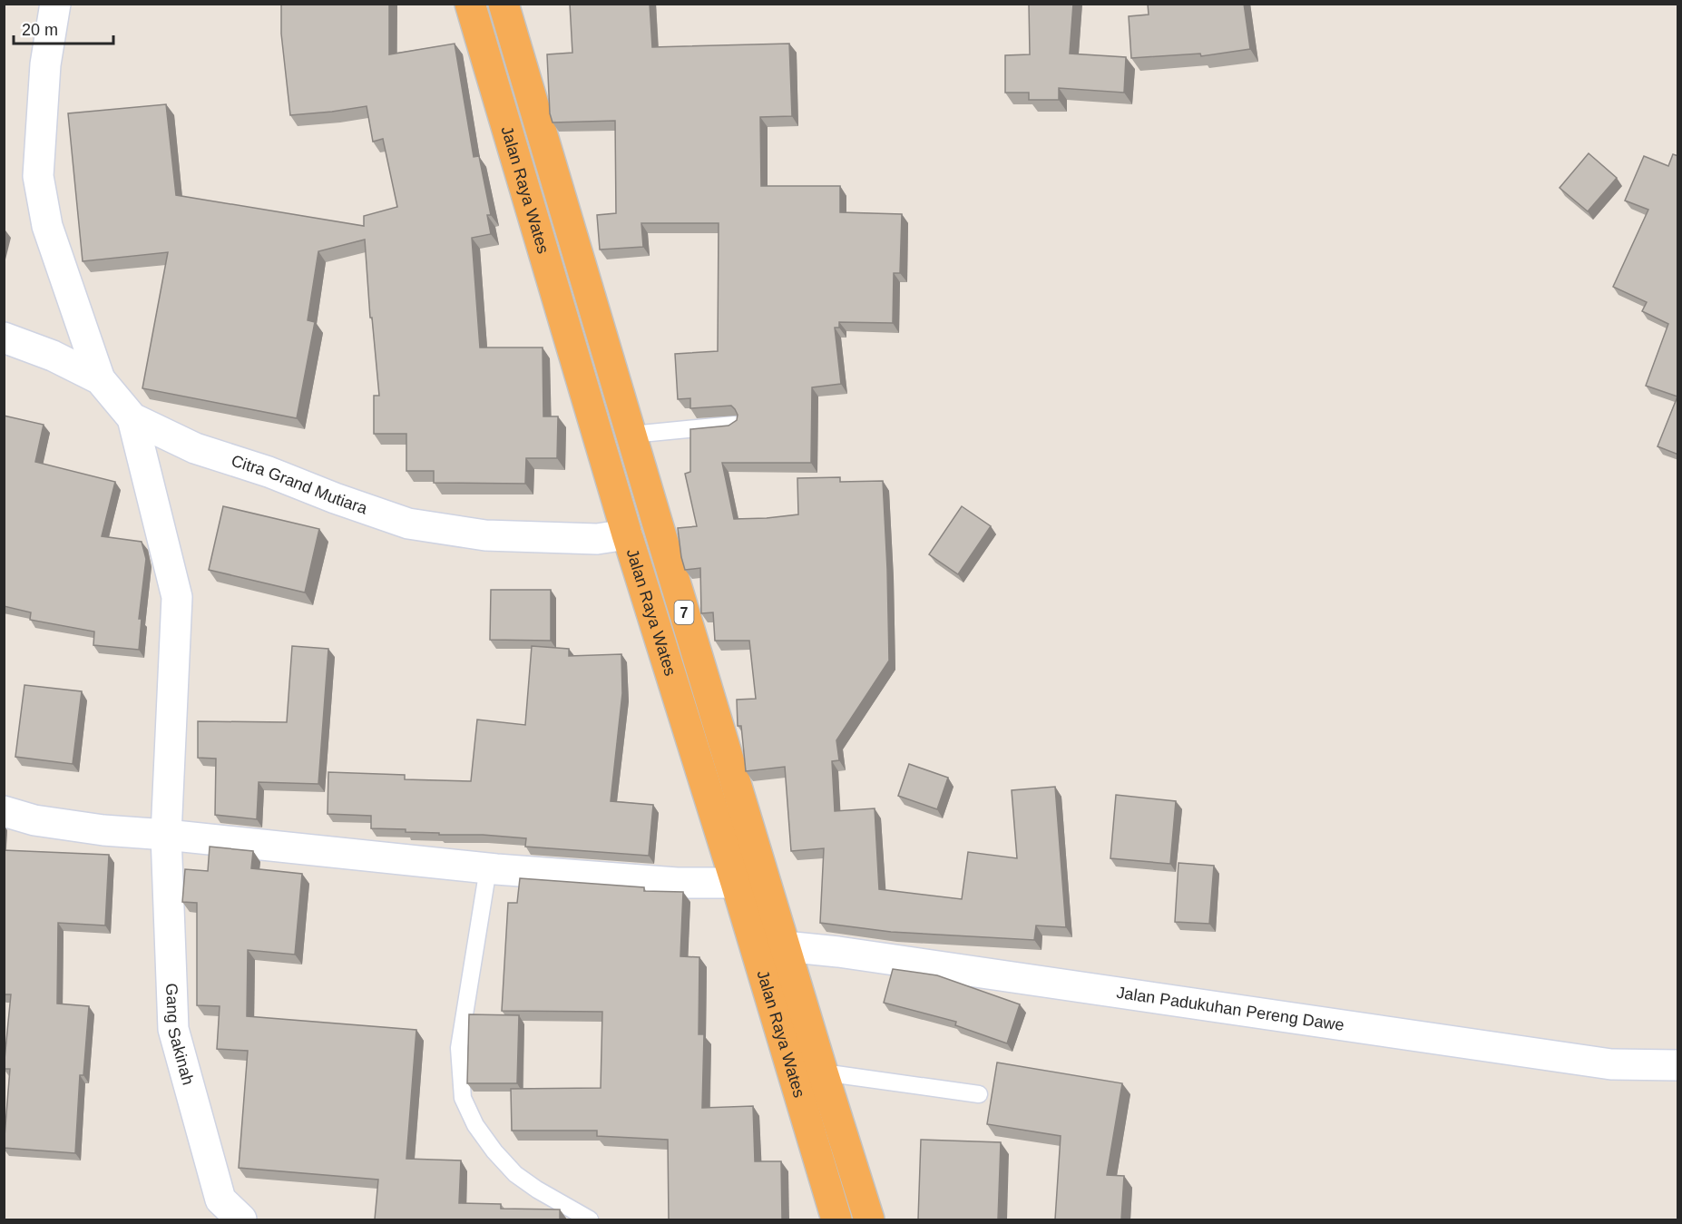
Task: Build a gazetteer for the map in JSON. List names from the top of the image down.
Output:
{
  "streets": {
    "highway": ["Jalan Raya Wates", "7"],
    "street": ["Citra Grand Mutiara", "Jalan Padukuhan Pereng Dawe", "Gang Sakinah"]
  },
  "crossings": [
    ["Jalan Raya Wates", "Citra Grand Mutiara"],
    ["Jalan Raya Wates", "Jalan Padukuhan Pereng Dawe"],
    ["Citra Grand Mutiara", "Gang Sakinah"]
  ],
  "scale_bar": "20 m"
}
